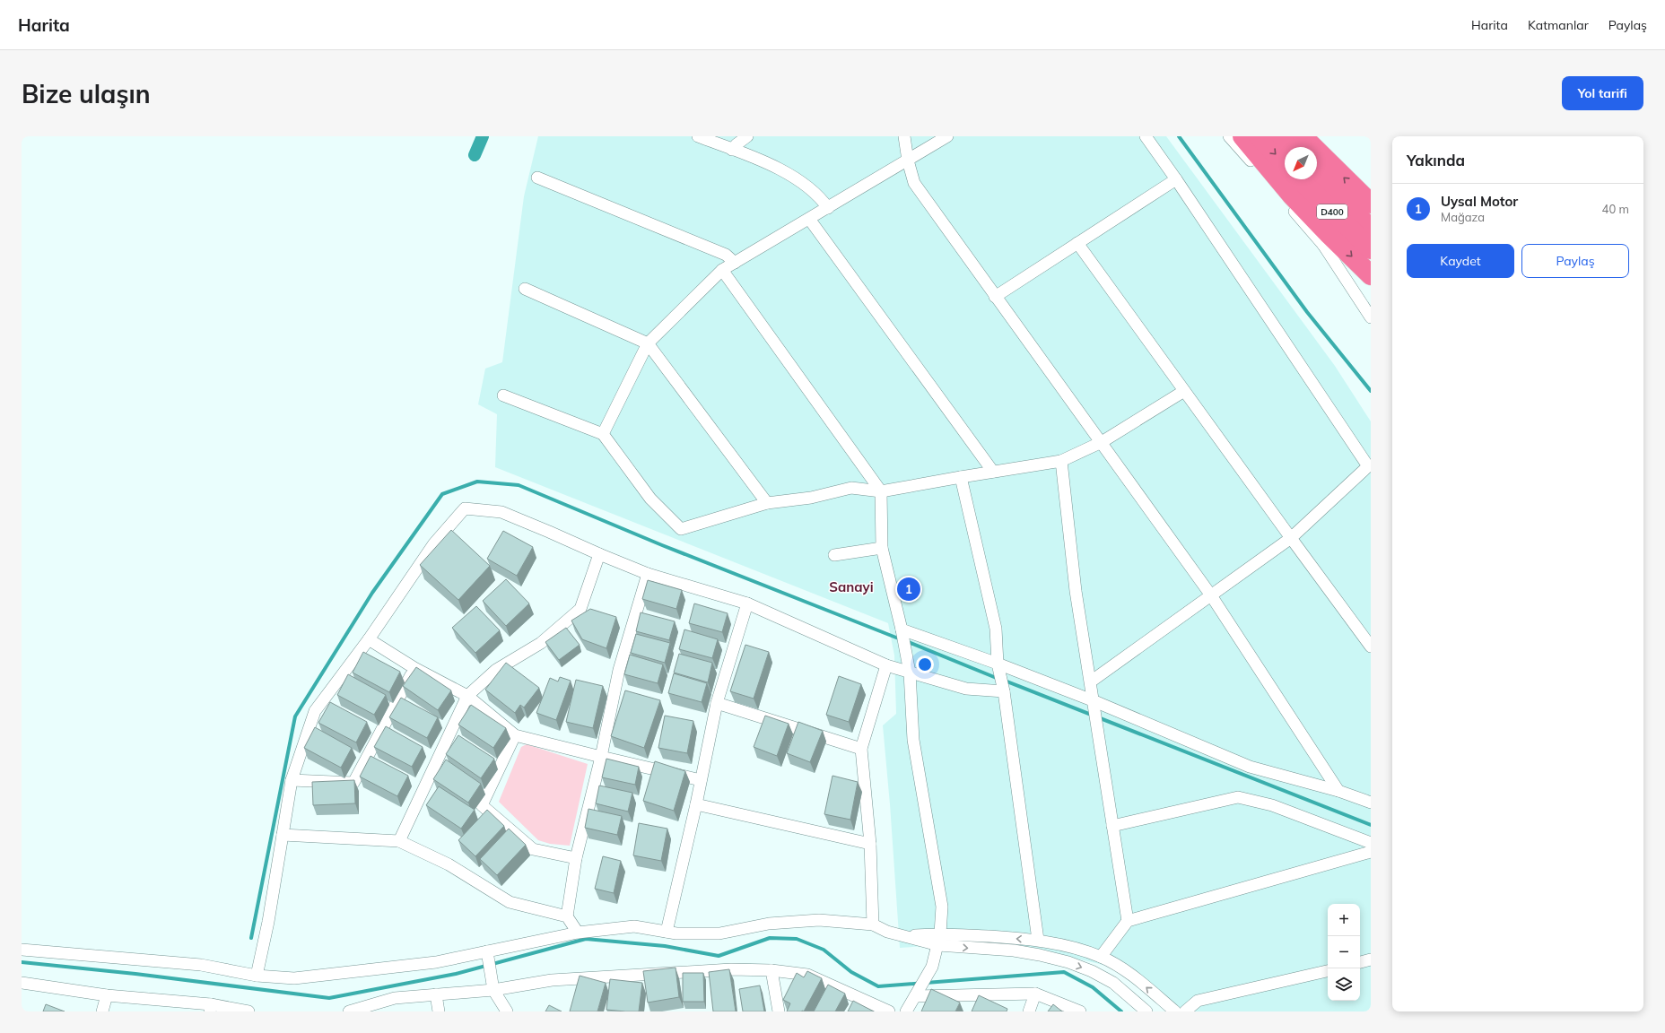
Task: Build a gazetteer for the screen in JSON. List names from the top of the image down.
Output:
{
  "streets": {
    "highway": ["D400"]
  },
  "districts": ["Sanayi"],
  "north": "bottom left",
  "page": {
    "header": "Harita",
    "nav": ["Harita", "Katmanlar", "Paylaş"],
    "buttons": [
      "Yol tarifi",
      ["Kaydet", "Paylaş"]
    ],
    "title": "Bize ulaşın",
    "heading": "Yakında",
    "list": [
      {
        "mark": "1",
        "name": "Uysal Motor",
        "note": "Mağaza",
        "value": "40 m"
      }
    ],
    "pins": "1",
    "map_buttons": ["+", "−"]
  }
}
